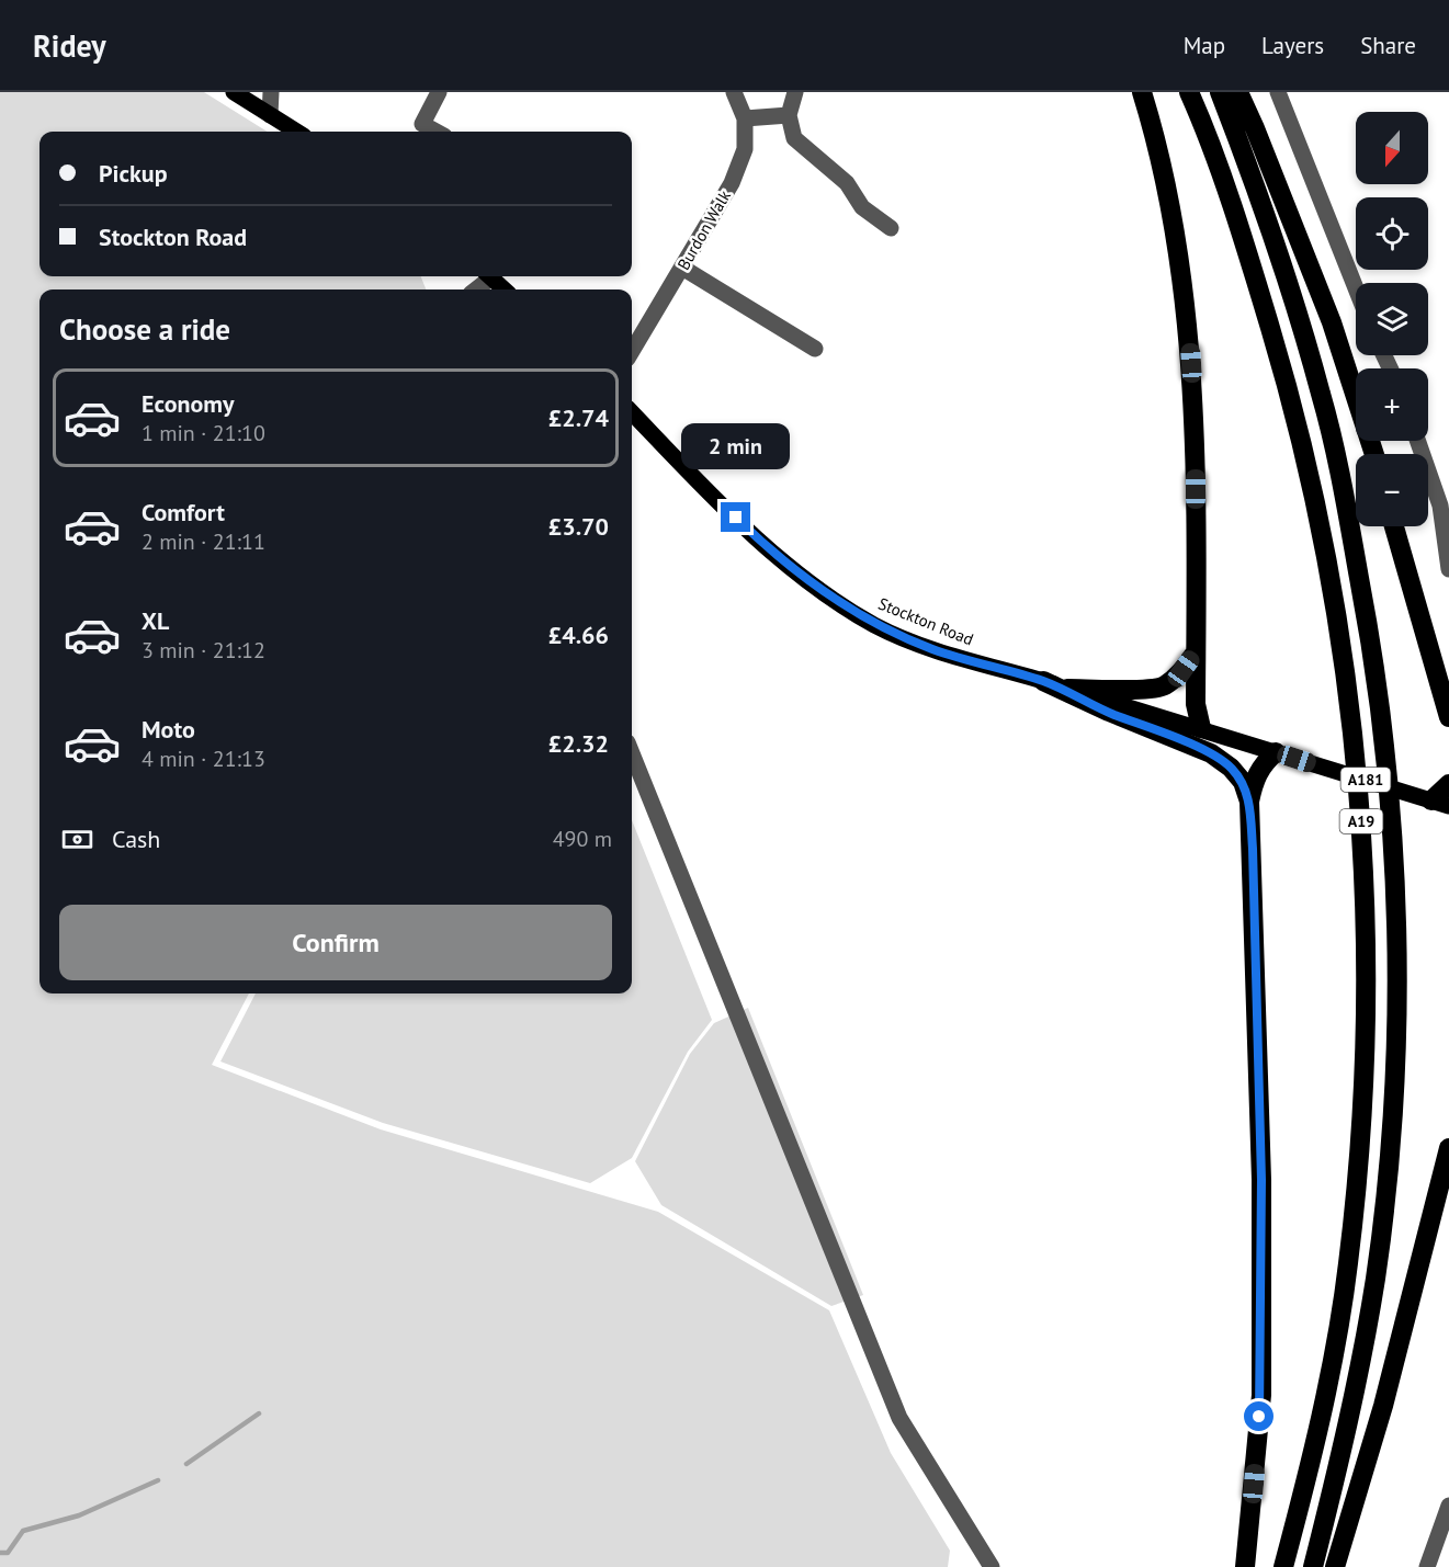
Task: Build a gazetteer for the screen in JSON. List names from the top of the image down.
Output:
{
  "streets": {
    "highway": ["A19"],
    "main road": ["Stockton Road", "A181"],
    "street": ["Burdon Walk"]
  },
  "crossings": [
    ["Stockton Road", "A181"]
  ],
  "north": "bottom",
  "page": {
    "header": "Ridey",
    "nav": ["Map", "Layers", "Share"],
    "map_buttons": ["+", "−"],
    "banner": ["Pickup", "Stockton Road"],
    "heading": "Choose a ride",
    "list": [
      {
        "name": "Economy",
        "note": "1 min · 21:10",
        "value": "£2.74"
      },
      {
        "name": "Comfort",
        "note": "2 min · 21:11",
        "value": "£3.70"
      },
      {
        "name": "XL",
        "note": "3 min · 21:12",
        "value": "£4.66"
      },
      {
        "name": "Moto",
        "note": "4 min · 21:13",
        "value": "£2.32"
      }
    ],
    "bubble": "2 min",
    "pay": ["Cash", "490 m"],
    "buttons": "Confirm"
  }
}
